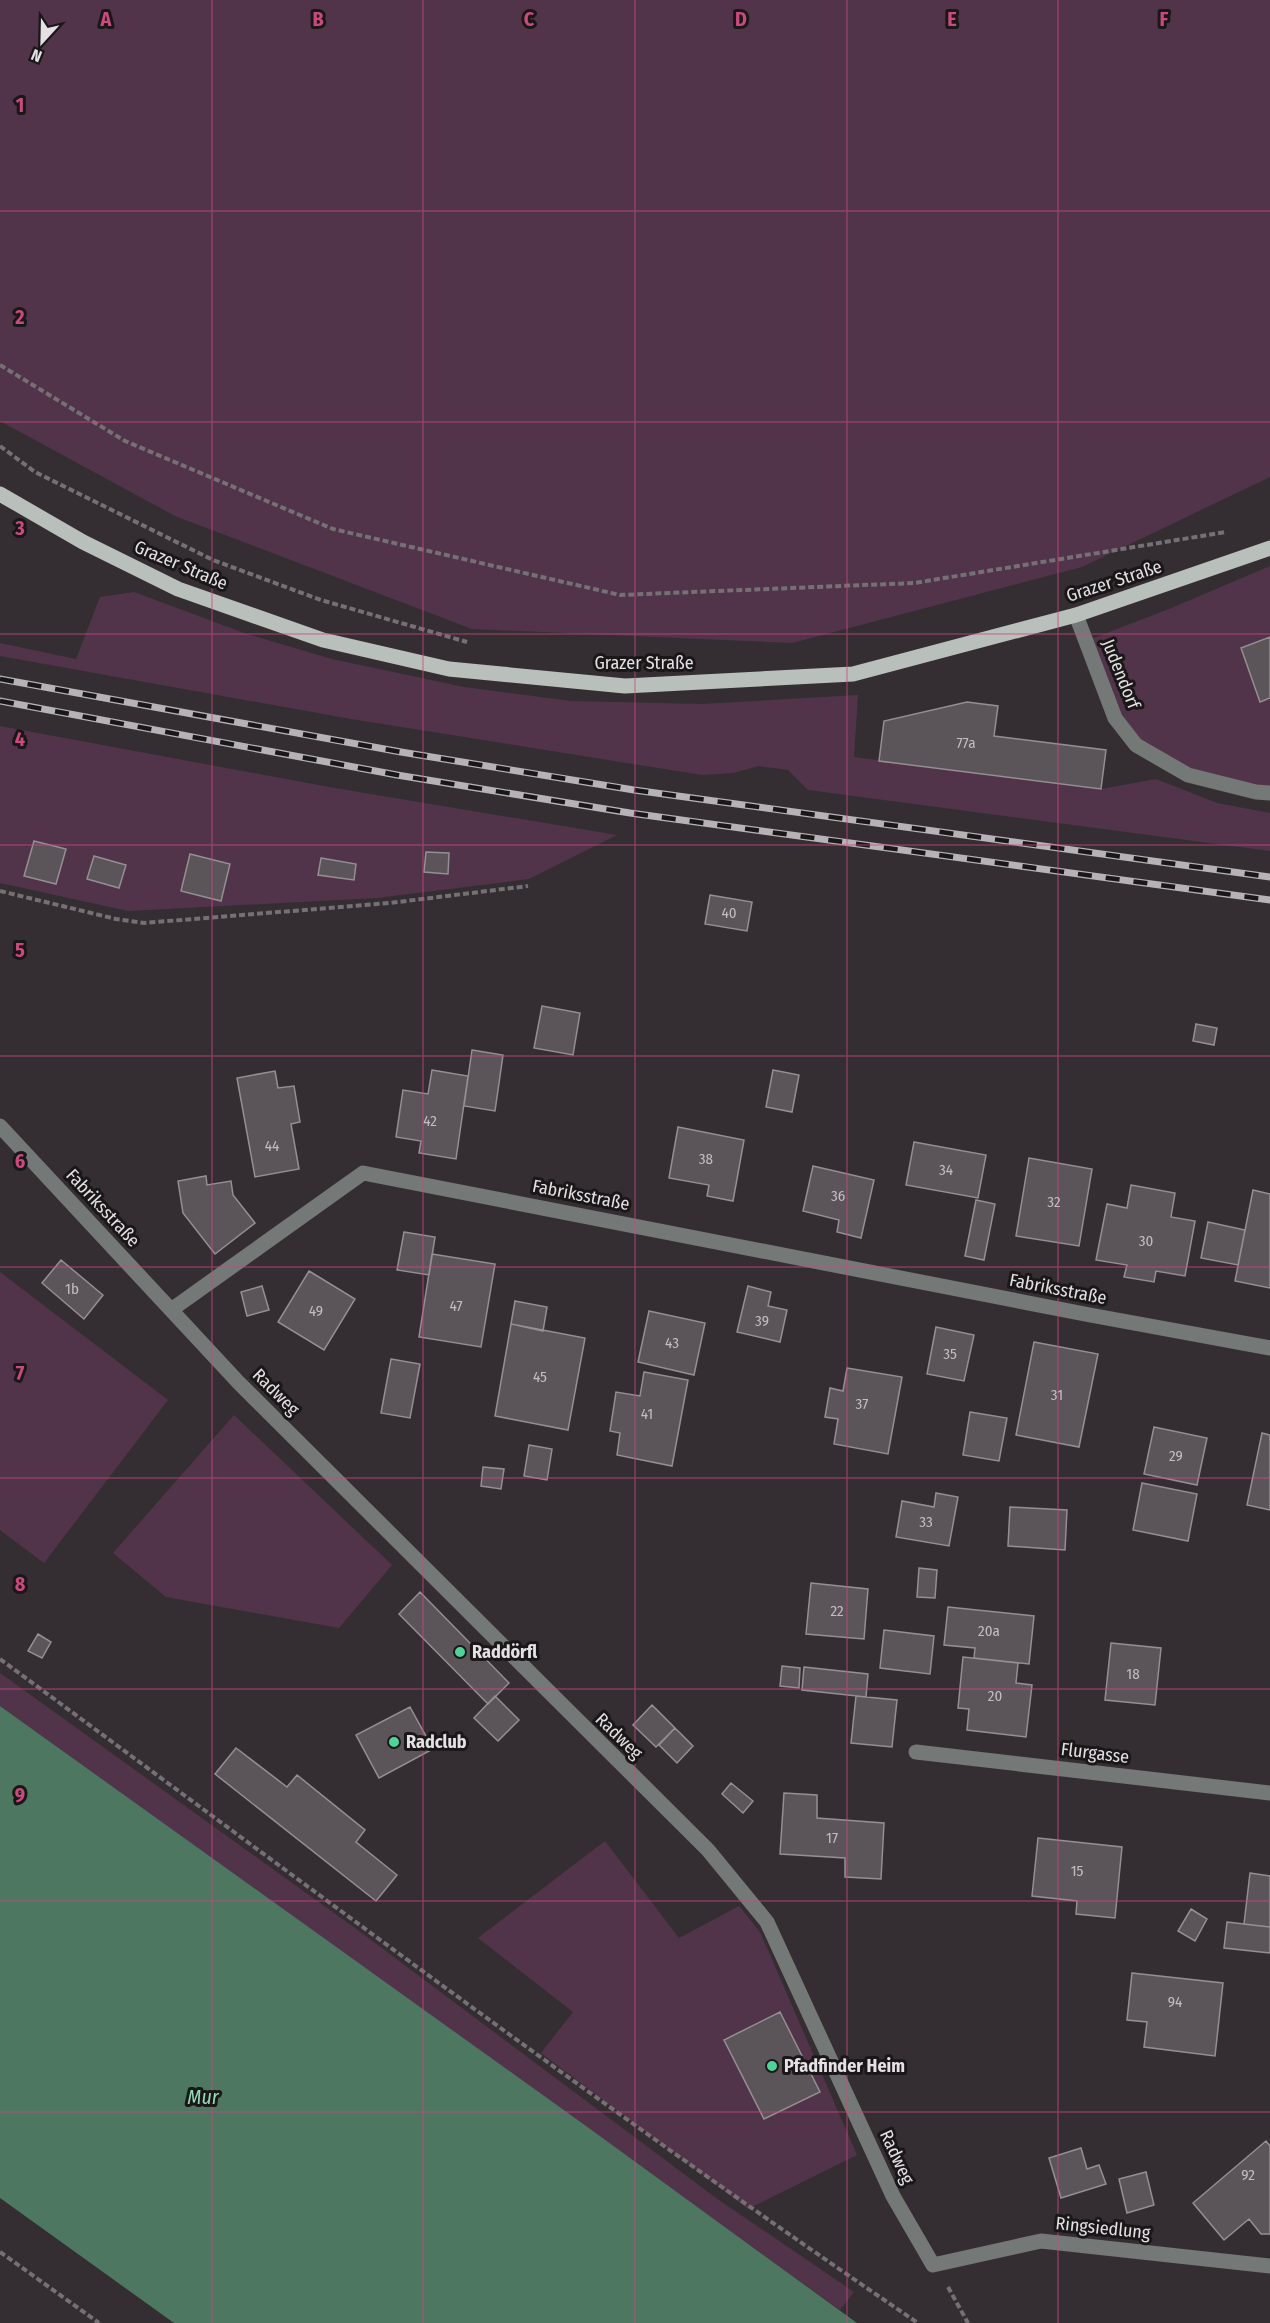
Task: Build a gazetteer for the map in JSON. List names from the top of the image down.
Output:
{
  "streets": {
    "main road": ["Grazer Straße"],
    "street": [
      "Judendorf",
      "Fabriksstraße",
      "Radweg",
      "Flurgasse",
      "Ringsiedlung"
    ]
  },
  "crossings": [
    ["Grazer Straße", "Judendorf"],
    ["Fabriksstraße", "Radweg"],
    ["Radweg", "Ringsiedlung"]
  ],
  "water": ["Mur"],
  "places": ["Raddörfl", "Radclub", "Pfadfinder Heim"],
  "house_numbers": [
    "77a",
    "40",
    "42",
    "44",
    "38",
    "34",
    "36",
    "32",
    "30",
    "1b",
    "47",
    "49",
    "39",
    "43",
    "35",
    "45",
    "31",
    "37",
    "41",
    "29",
    "33",
    "22",
    "20a",
    "18",
    "20",
    "17",
    "15",
    "94",
    "92"
  ],
  "north": "bottom",
  "grid": {
    "columns": [
      "A",
      "B",
      "C",
      "D",
      "E",
      "F"
    ],
    "rows": [
      "1",
      "2",
      "3",
      "4",
      "5",
      "6",
      "7",
      "8",
      "9"
    ]
  }
}
